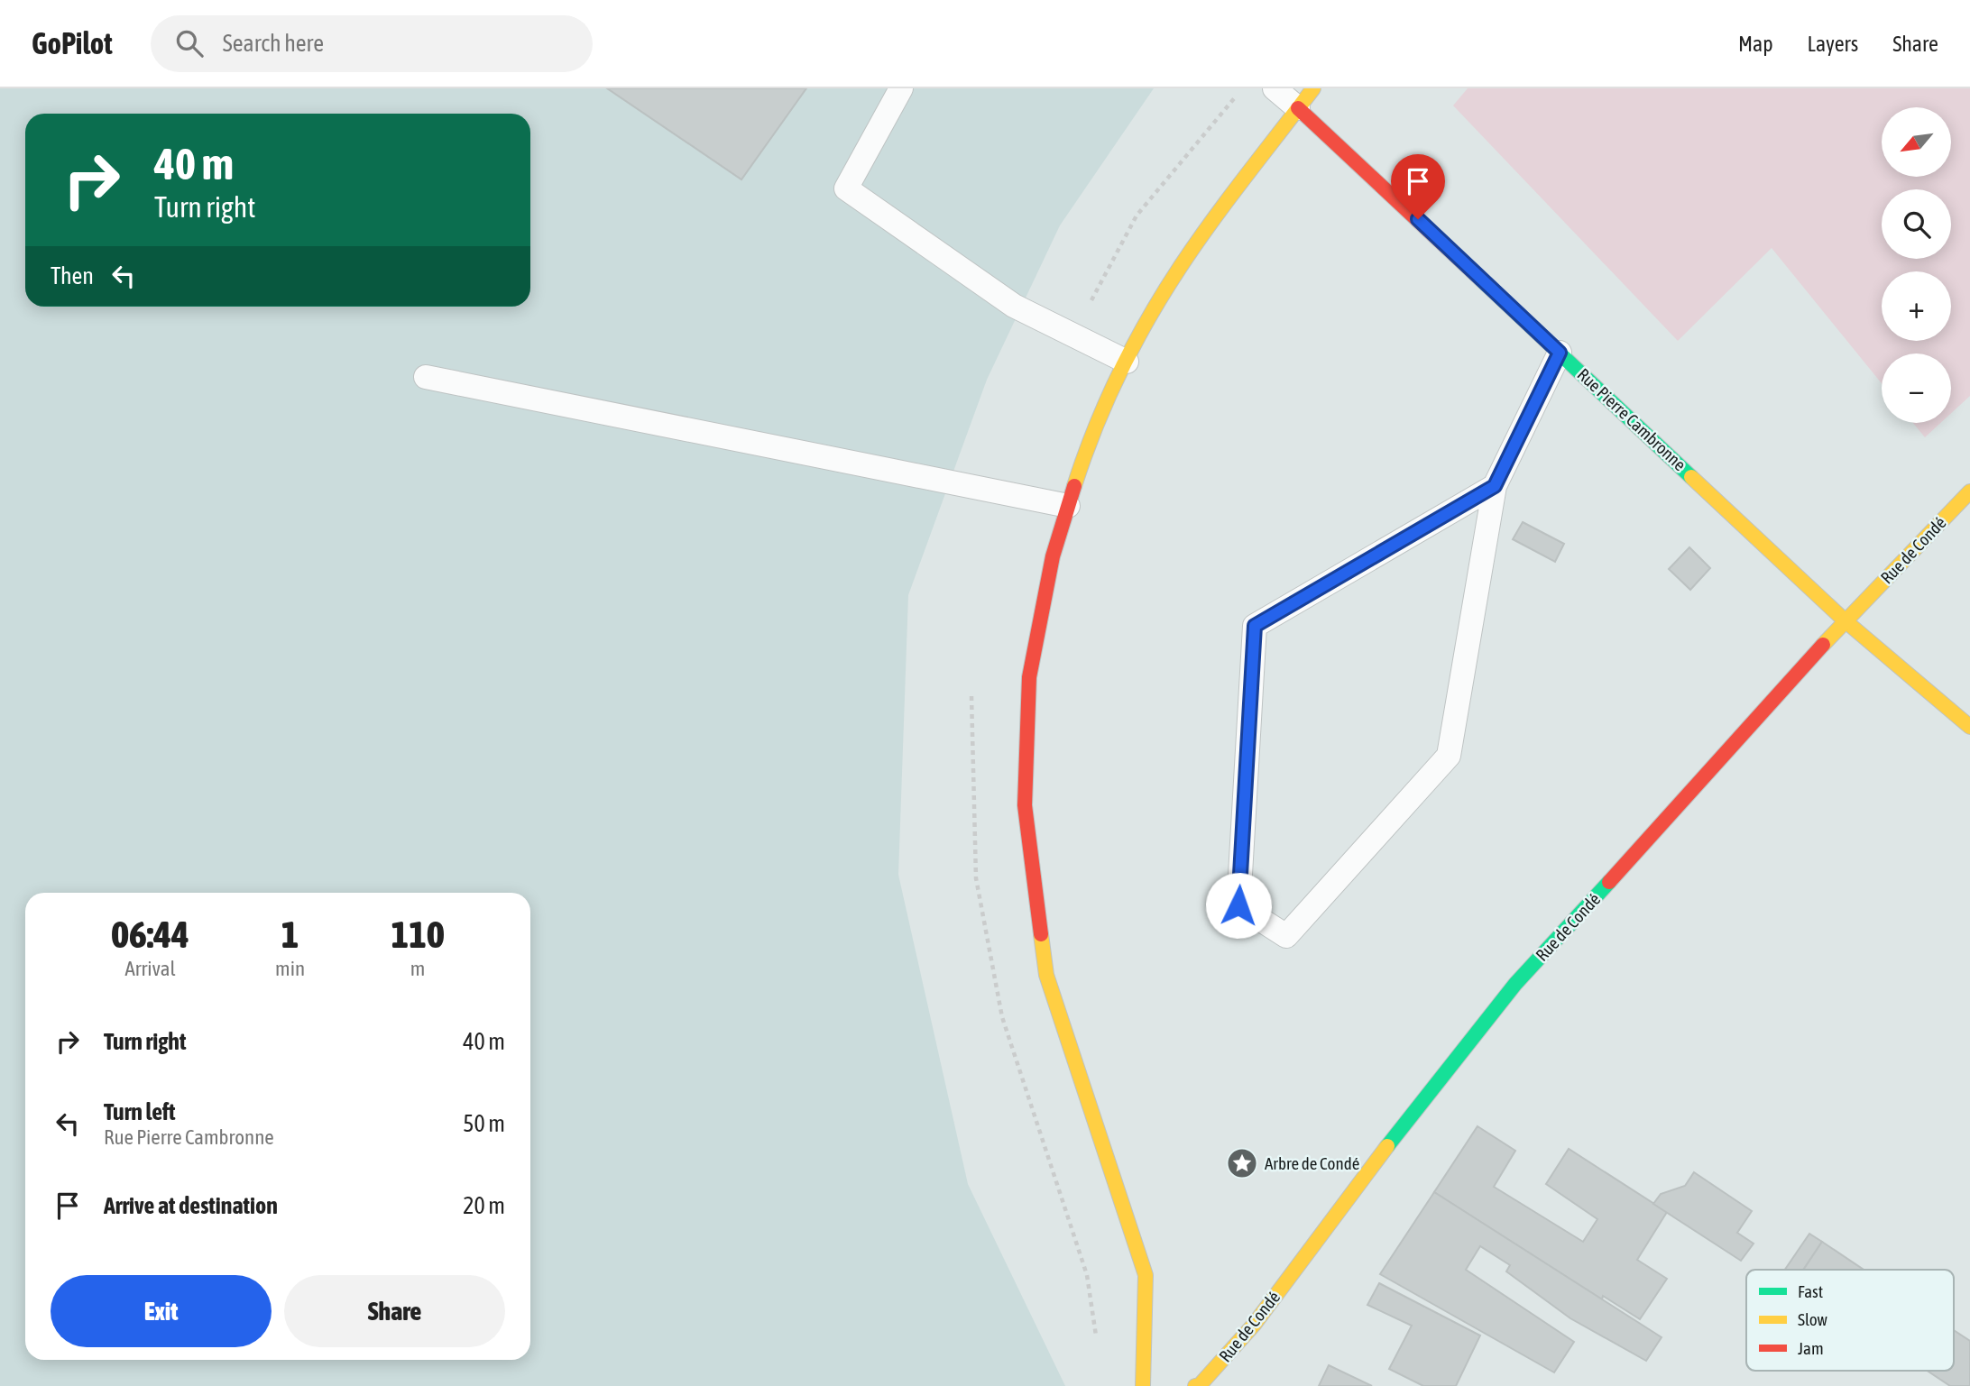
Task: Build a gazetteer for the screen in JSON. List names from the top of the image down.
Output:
{
  "streets": {
    "street": ["Rue Pierre Cambronne", "Rue de Condé"]
  },
  "crossings": [
    ["Rue Pierre Cambronne", "Rue de Condé"]
  ],
  "places": {
    "place": ["Arbre de Condé"]
  },
  "legend": ["Fast", "Slow", "Jam"],
  "north": "bottom left",
  "page": {
    "header": "GoPilot",
    "search": "Search here",
    "nav": ["Map", "Layers", "Share"],
    "map_buttons": ["+", "−"],
    "turn": ["40 m", "Turn right"],
    "then": "Then",
    "eta": [
      "06:44",
      "Arrival",
      "1",
      "min",
      "110",
      "m"
    ],
    "list": [
      {
        "name": "Turn right",
        "value": "40 m"
      },
      {
        "name": "Turn left",
        "note": "Rue Pierre Cambronne",
        "value": "50 m"
      },
      {
        "name": "Arrive at destination",
        "value": "20 m"
      }
    ],
    "buttons": ["Exit", "Share"]
  }
}
